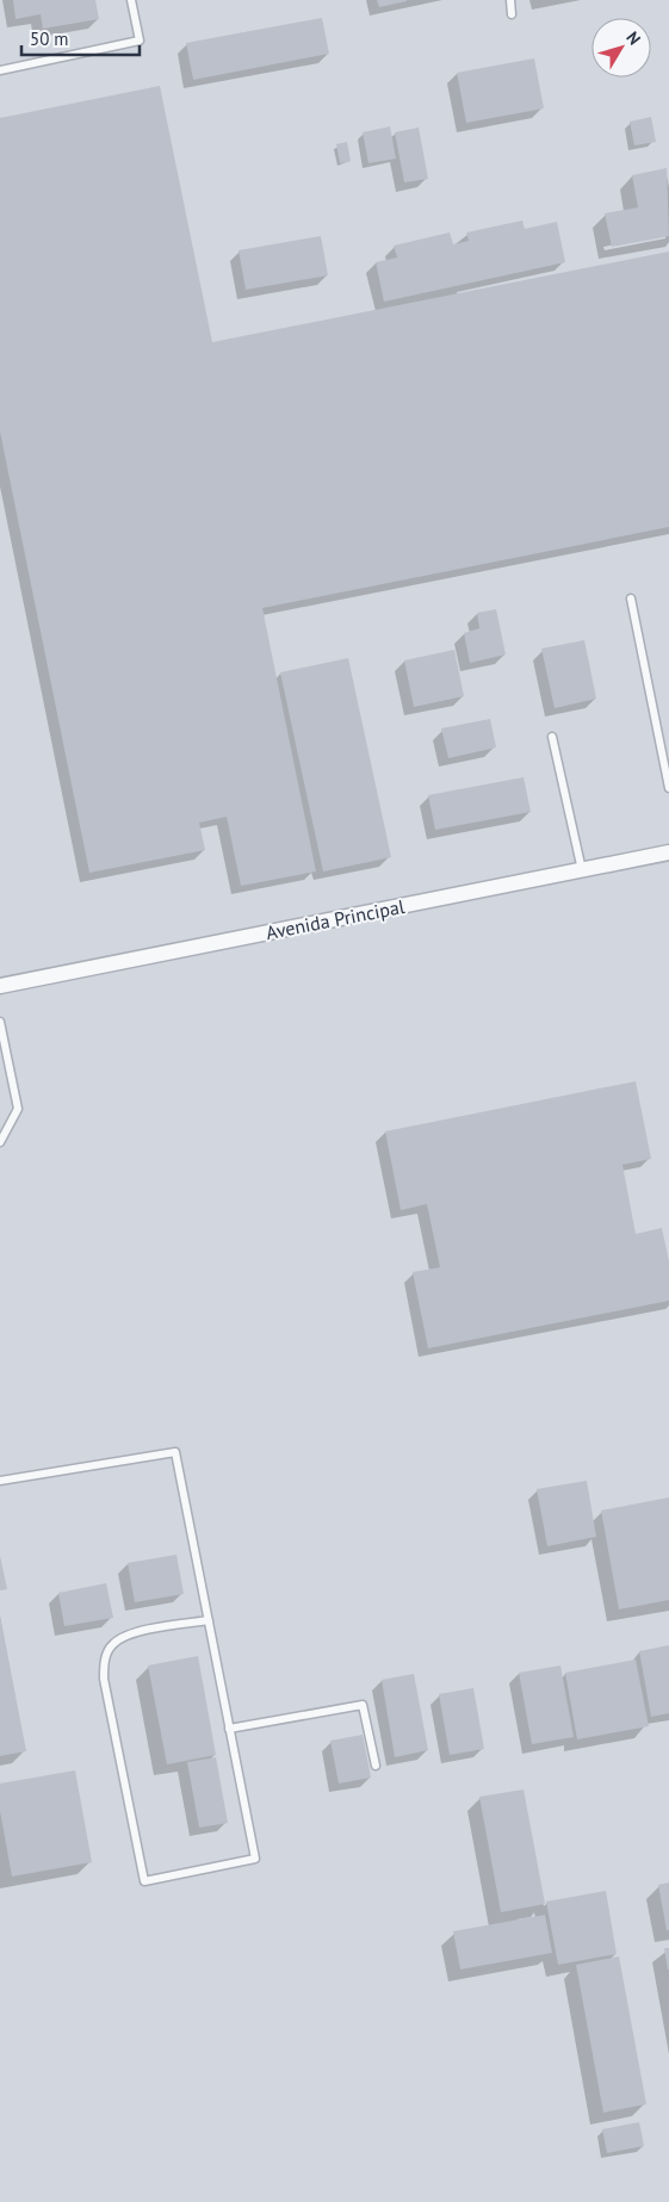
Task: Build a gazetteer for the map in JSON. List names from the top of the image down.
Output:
{
  "streets": {
    "street": ["Avenida Principal"]
  },
  "scale_bar": "50 m",
  "north": "top right"
}
